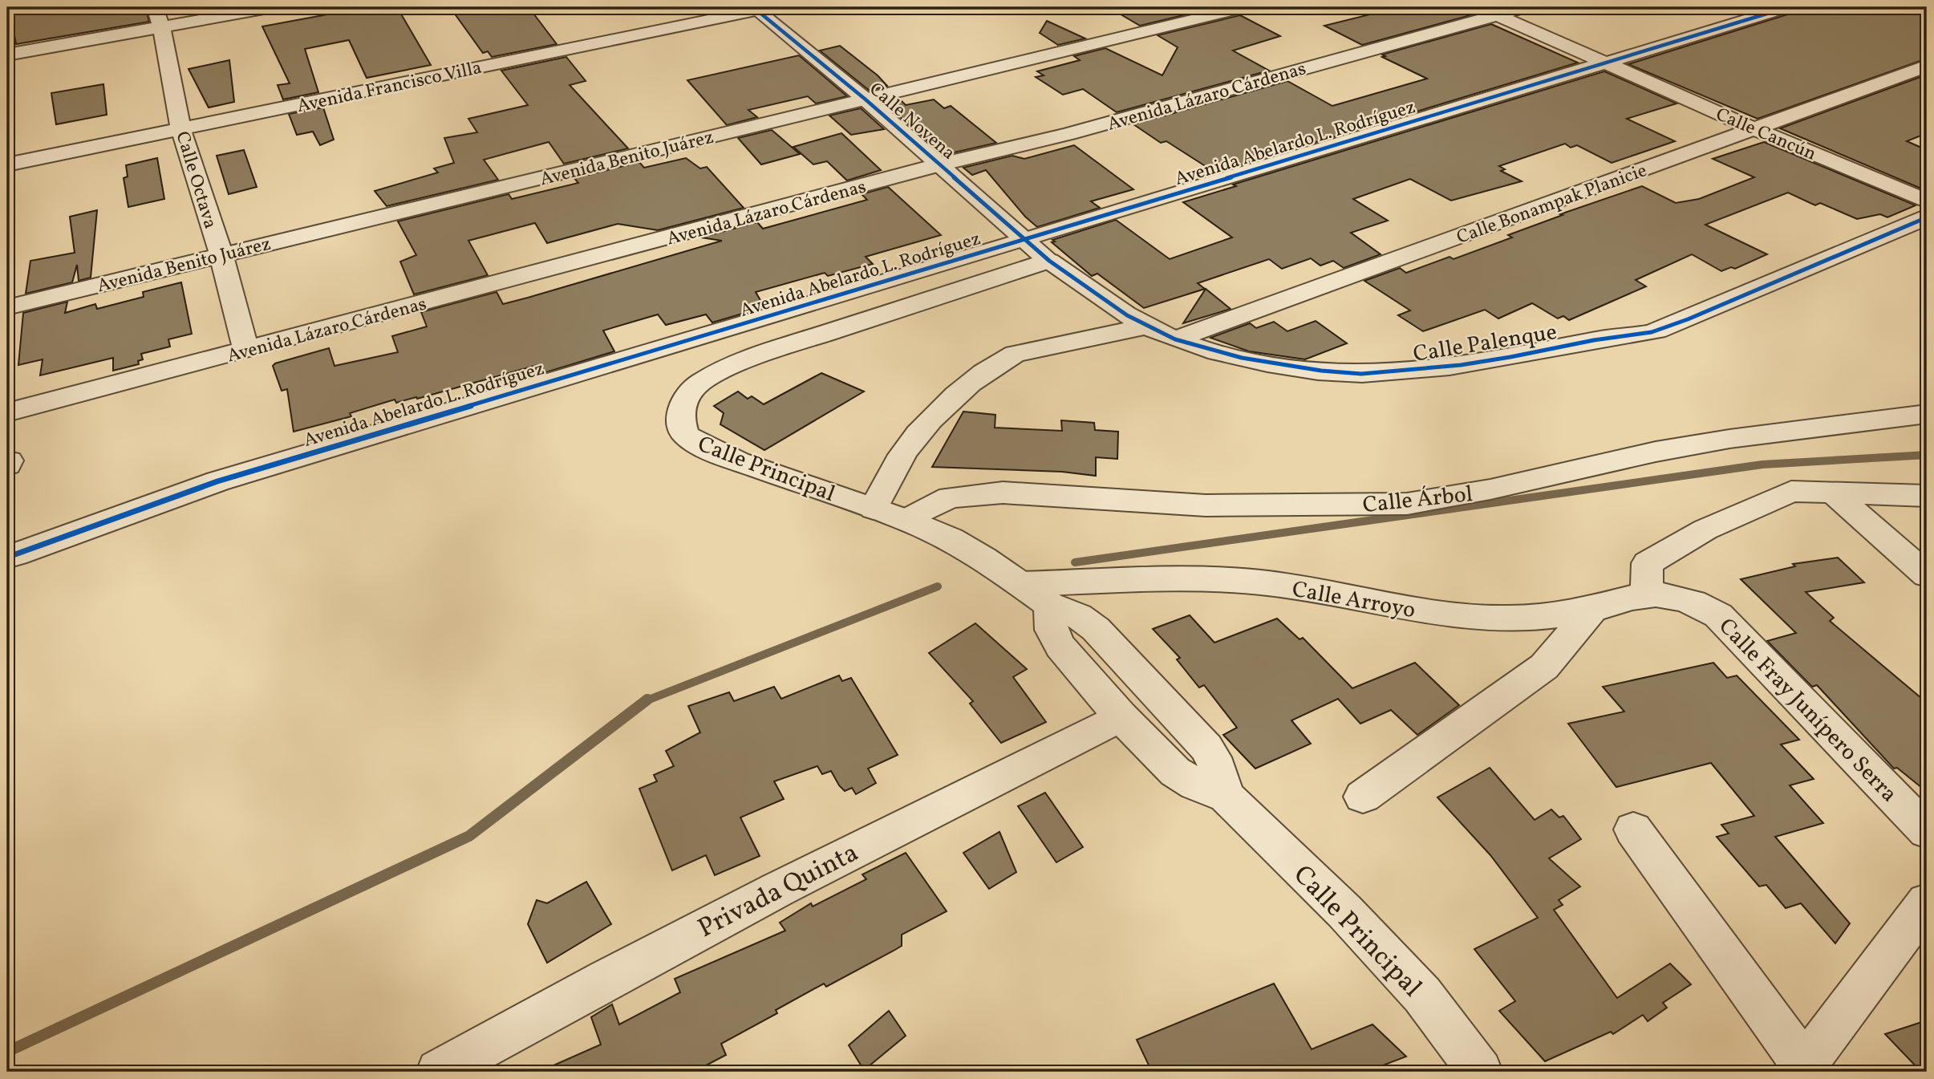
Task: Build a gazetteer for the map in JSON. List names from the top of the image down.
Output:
{
  "streets": {
    "street": [
      "Avenida Francisco Villa",
      "Avenida Lázaro Cárdenas",
      "Calle Novena",
      "Calle Cancún",
      "Avenida Abelardo L. Rodríguez",
      "Avenida Benito Juárez",
      "Calle Octava",
      "Calle Bonampak Planicie",
      "Calle Palenque",
      "Calle Principal",
      "Calle Árbol",
      "Calle Arroyo",
      "Calle Fray Junípero Serra",
      "Privada Quinta"
    ]
  },
  "crossings": [
    ["Avenida Francisco Villa", "Calle Novena"],
    ["Avenida Francisco Villa", "Calle Octava"],
    ["Avenida Lázaro Cárdenas", "Calle Novena"],
    ["Avenida Lázaro Cárdenas", "Calle Cancún"],
    ["Avenida Lázaro Cárdenas", "Calle Octava"],
    ["Calle Novena", "Avenida Abelardo L. Rodríguez"],
    ["Calle Novena", "Avenida Benito Juárez"],
    ["Calle Novena", "Calle Palenque"],
    ["Calle Novena", "Calle Principal"],
    ["Calle Cancún", "Avenida Abelardo L. Rodríguez"],
    ["Calle Cancún", "Calle Bonampak Planicie"],
    ["Avenida Benito Juárez", "Calle Octava"],
    ["Calle Bonampak Planicie", "Calle Palenque"],
    ["Calle Palenque", "Calle Principal"],
    ["Calle Principal", "Calle Árbol"],
    ["Calle Principal", "Calle Arroyo"],
    ["Calle Principal", "Privada Quinta"],
    ["Calle Arroyo", "Calle Fray Junípero Serra"]
  ]
}
